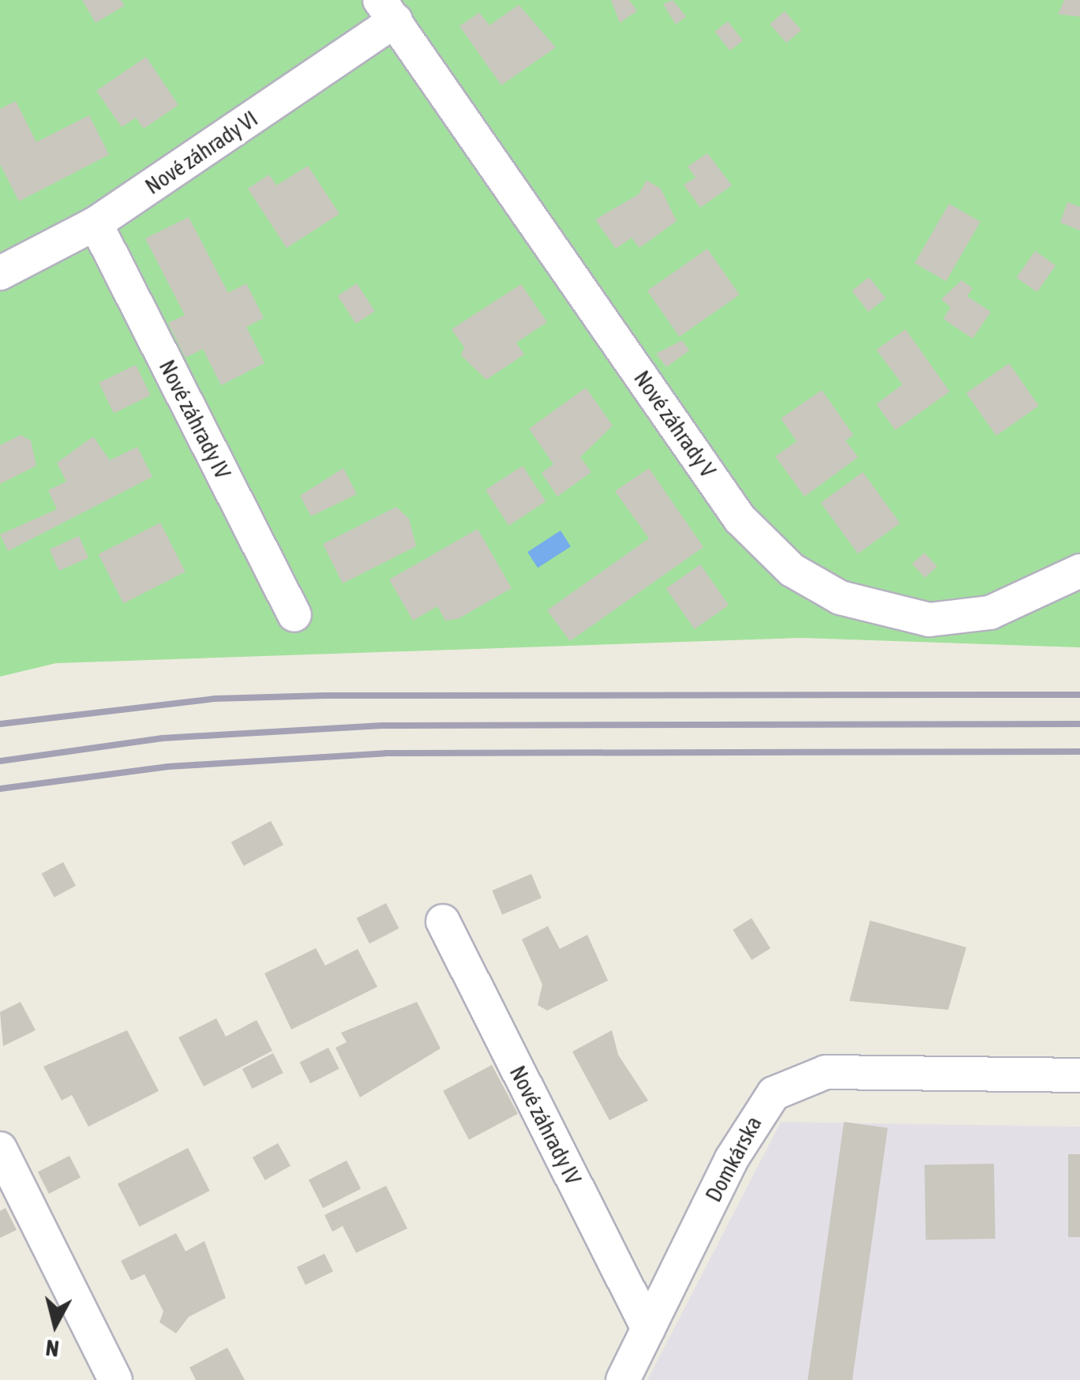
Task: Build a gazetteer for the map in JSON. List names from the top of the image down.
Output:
{
  "streets": {
    "street": [
      "Nové záhrady VI",
      "Nové záhrady IV",
      "Nové záhrady V",
      "Domkárska"
    ]
  },
  "crossings": [
    ["Nové záhrady VI", "Nové záhrady IV"],
    ["Nové záhrady VI", "Nové záhrady V"],
    ["Nové záhrady IV", "Domkárska"]
  ],
  "north": "bottom"
}
